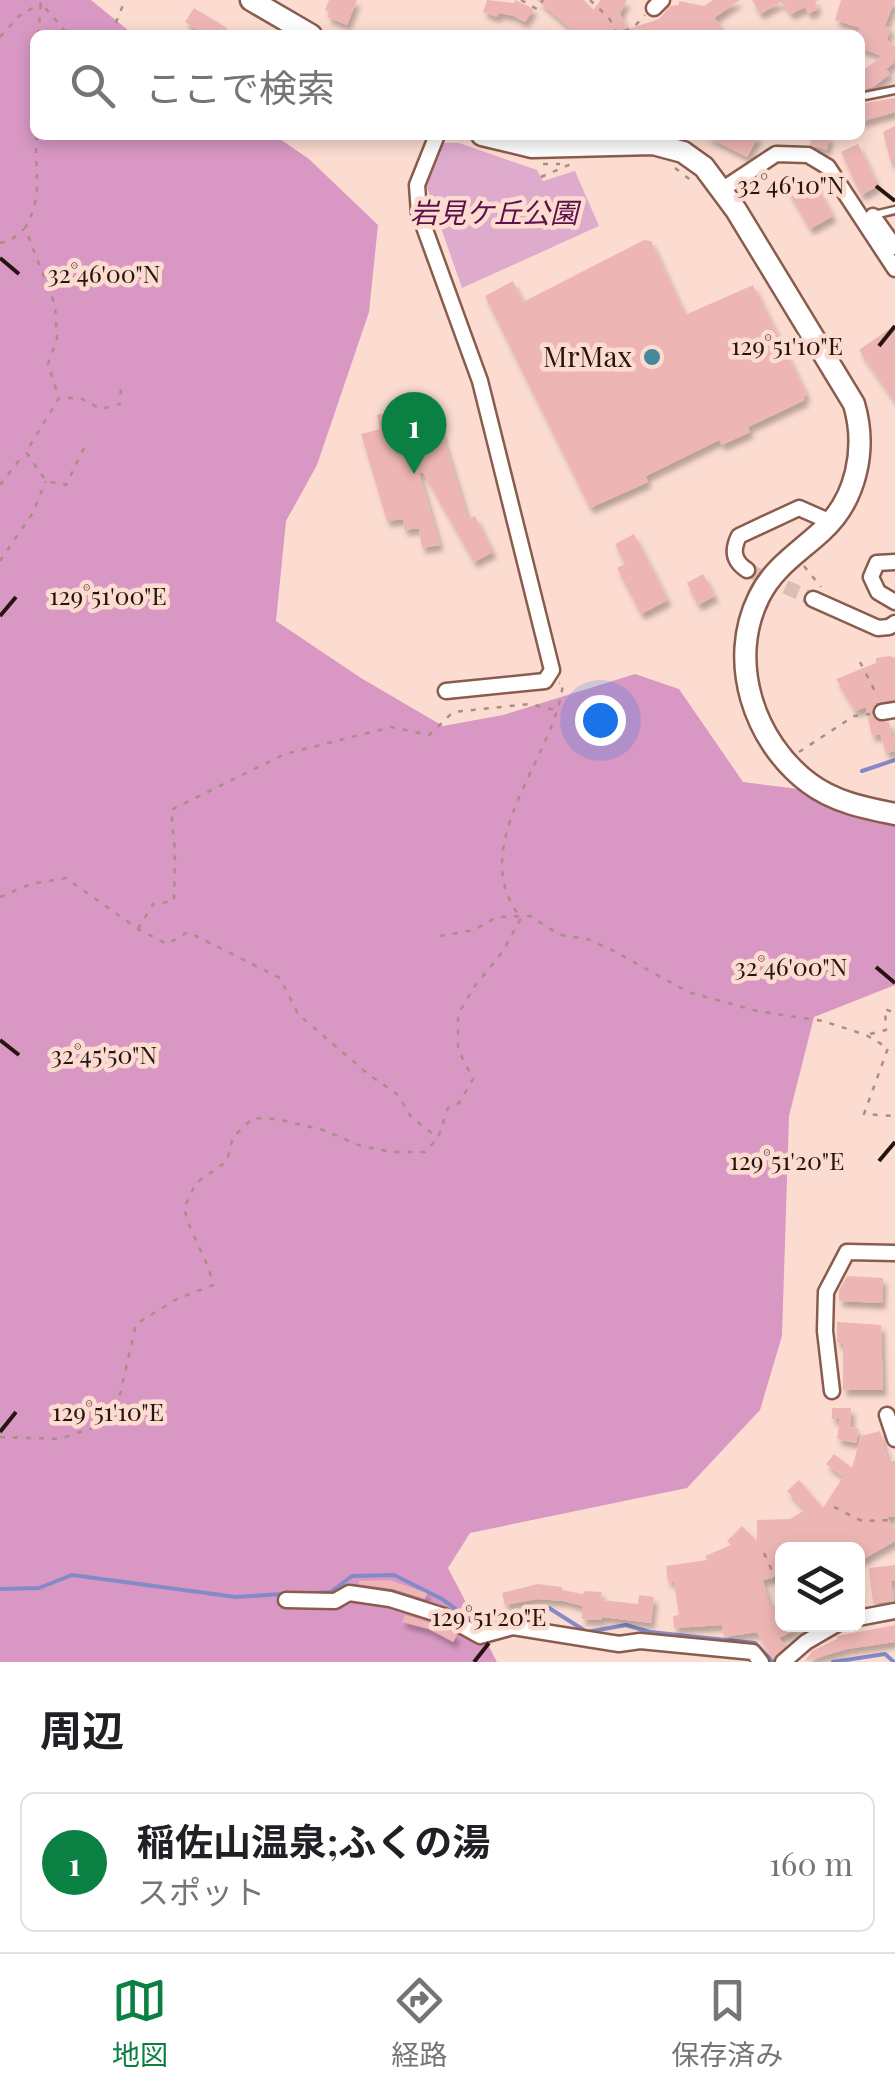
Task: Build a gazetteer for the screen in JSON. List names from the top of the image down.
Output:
{
  "parks": ["岩見ケ丘公園"],
  "places": ["MrMax"],
  "page": {
    "search": "ここで検索",
    "pins": "1",
    "heading": "周辺",
    "list": [
      {
        "mark": "1",
        "name": "稲佐山温泉;ふくの湯",
        "note": "スポット",
        "value": "160 m"
      }
    ],
    "nav": ["地図", "経路", "保存済み"]
  },
  "coordinates": [
    "32°46'10\"N",
    "32°46'00\"N",
    "129°51'10\"E",
    "129°51'00\"E",
    "32°45'50\"N",
    "129°51'20\"E"
  ]
}
